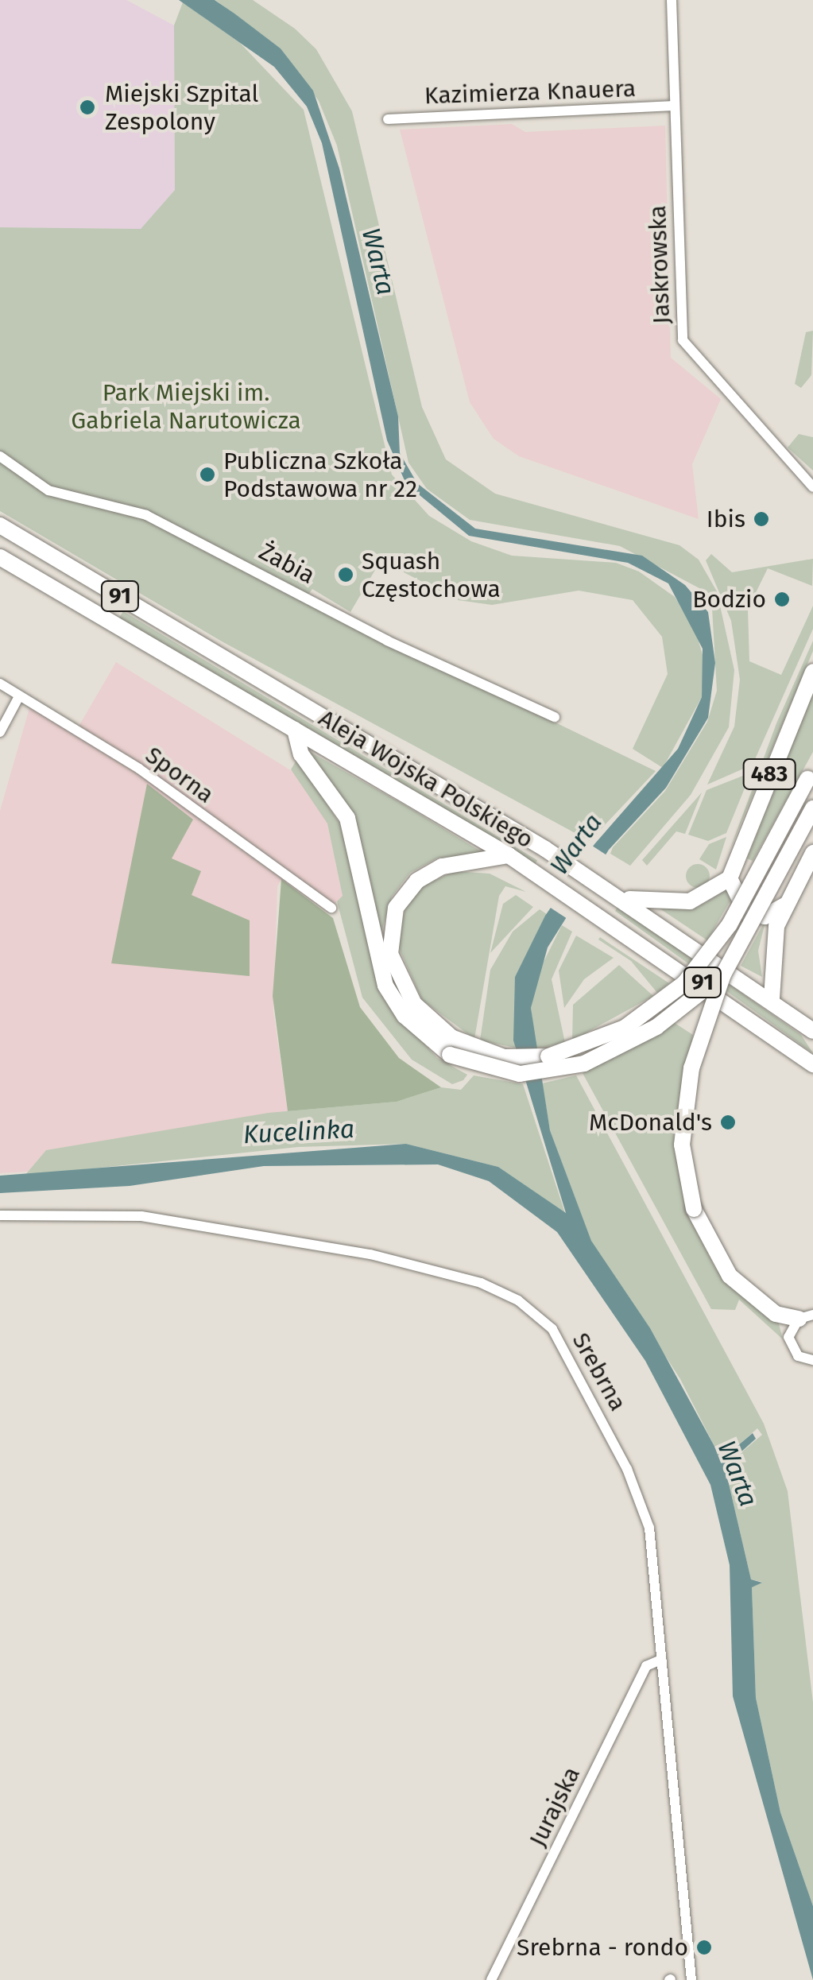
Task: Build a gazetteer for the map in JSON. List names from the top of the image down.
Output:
{
  "streets": {
    "main road": ["91", "483", "Aleja Wojska Polskiego"],
    "street": [
      "Kazimierza Knauera",
      "Jaskrowska",
      "Żabia",
      "Sporna",
      "Srebrna",
      "Jurajska"
    ]
  },
  "crossings": [
    ["Kazimierza Knauera", "Jaskrowska"],
    ["Srebrna", "Jurajska"]
  ],
  "water": ["Warta", "Kucelinka"],
  "parks": ["Park Miejski im. Gabriela Narutowicza"],
  "places": [
    "Miejski Szpital Zespolony",
    "Publiczna Szkoła Podstawowa nr 22",
    "Ibis",
    "Squash Częstochowa",
    "Bodzio",
    "McDonald's",
    "Srebrna - rondo"
  ]
}
